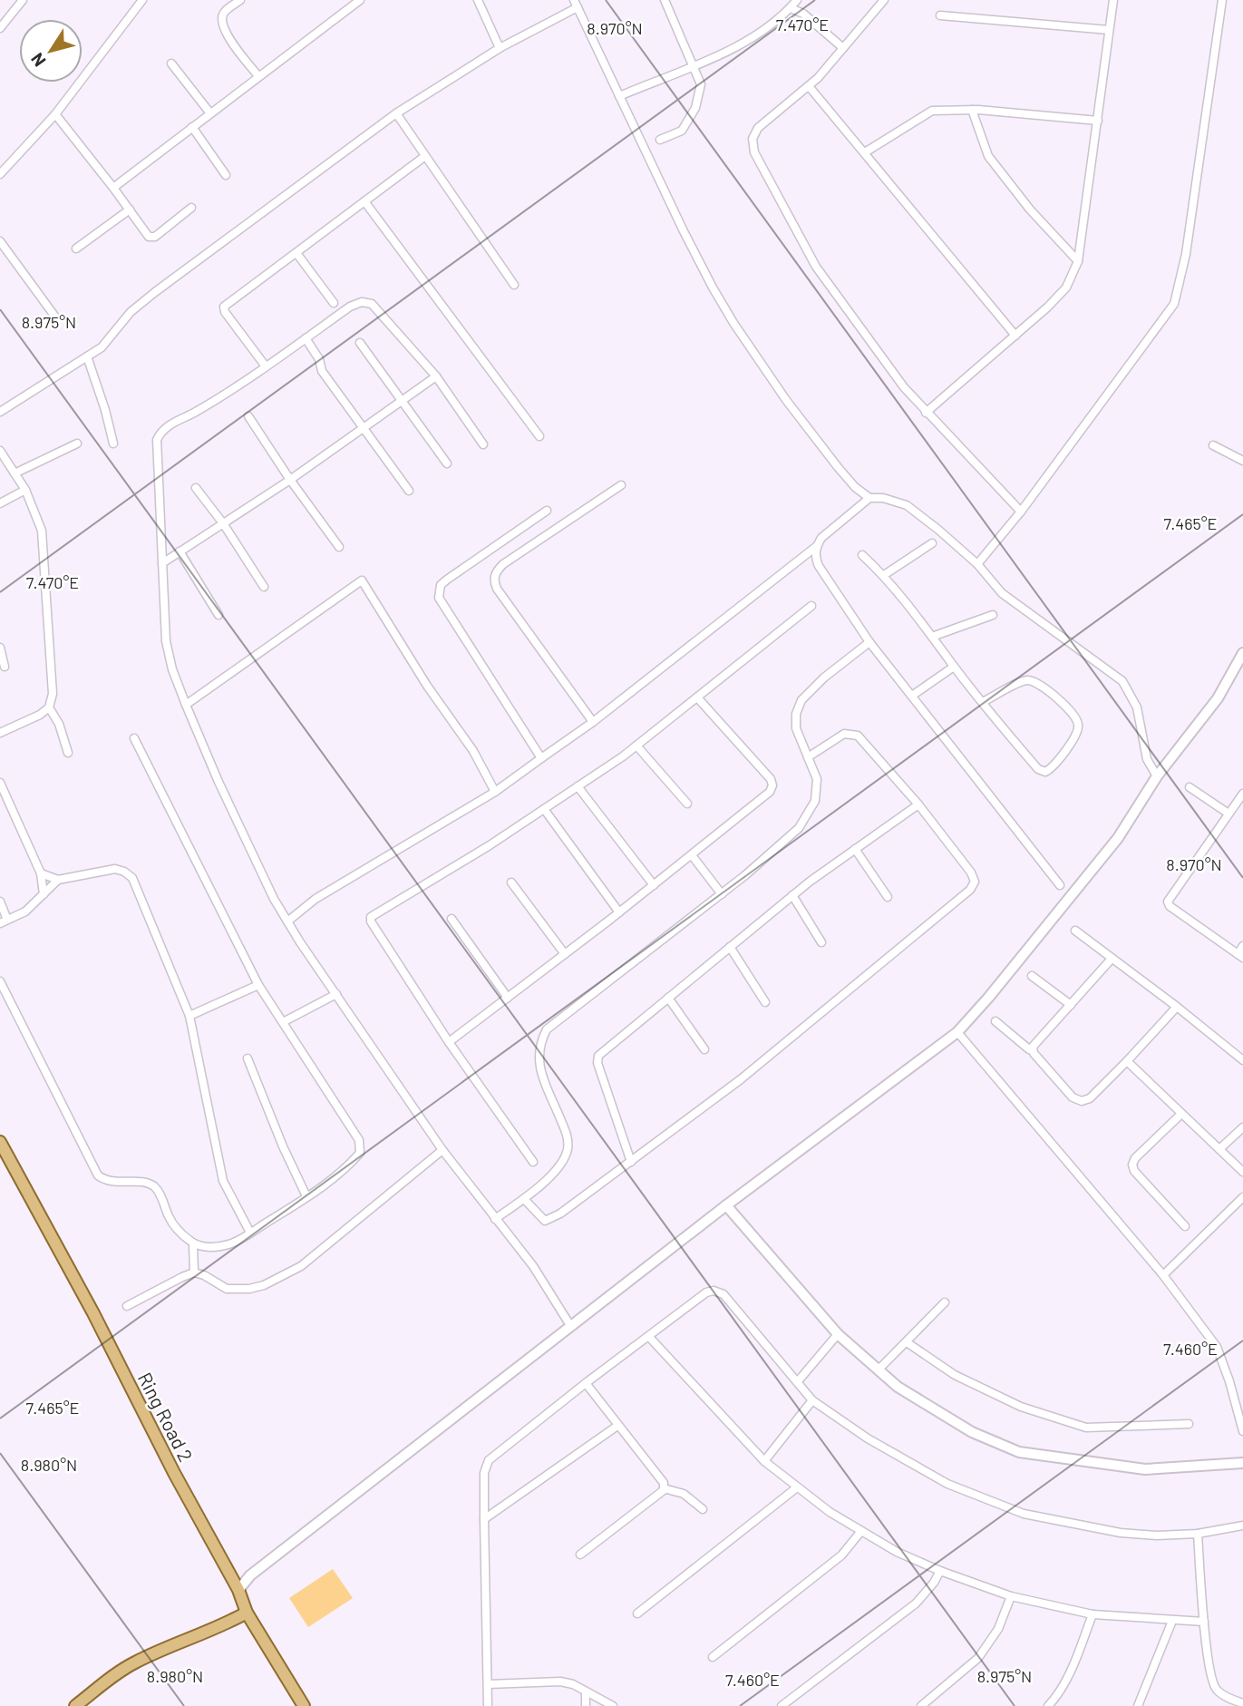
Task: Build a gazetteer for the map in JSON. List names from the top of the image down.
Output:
{
  "streets": {
    "main road": ["Ring Road 2"]
  },
  "north": "bottom left",
  "coordinates": [
    "7.470°E",
    "8.970°N",
    "8.975°N",
    "7.465°E",
    "7.460°E",
    "8.980°N"
  ]
}
